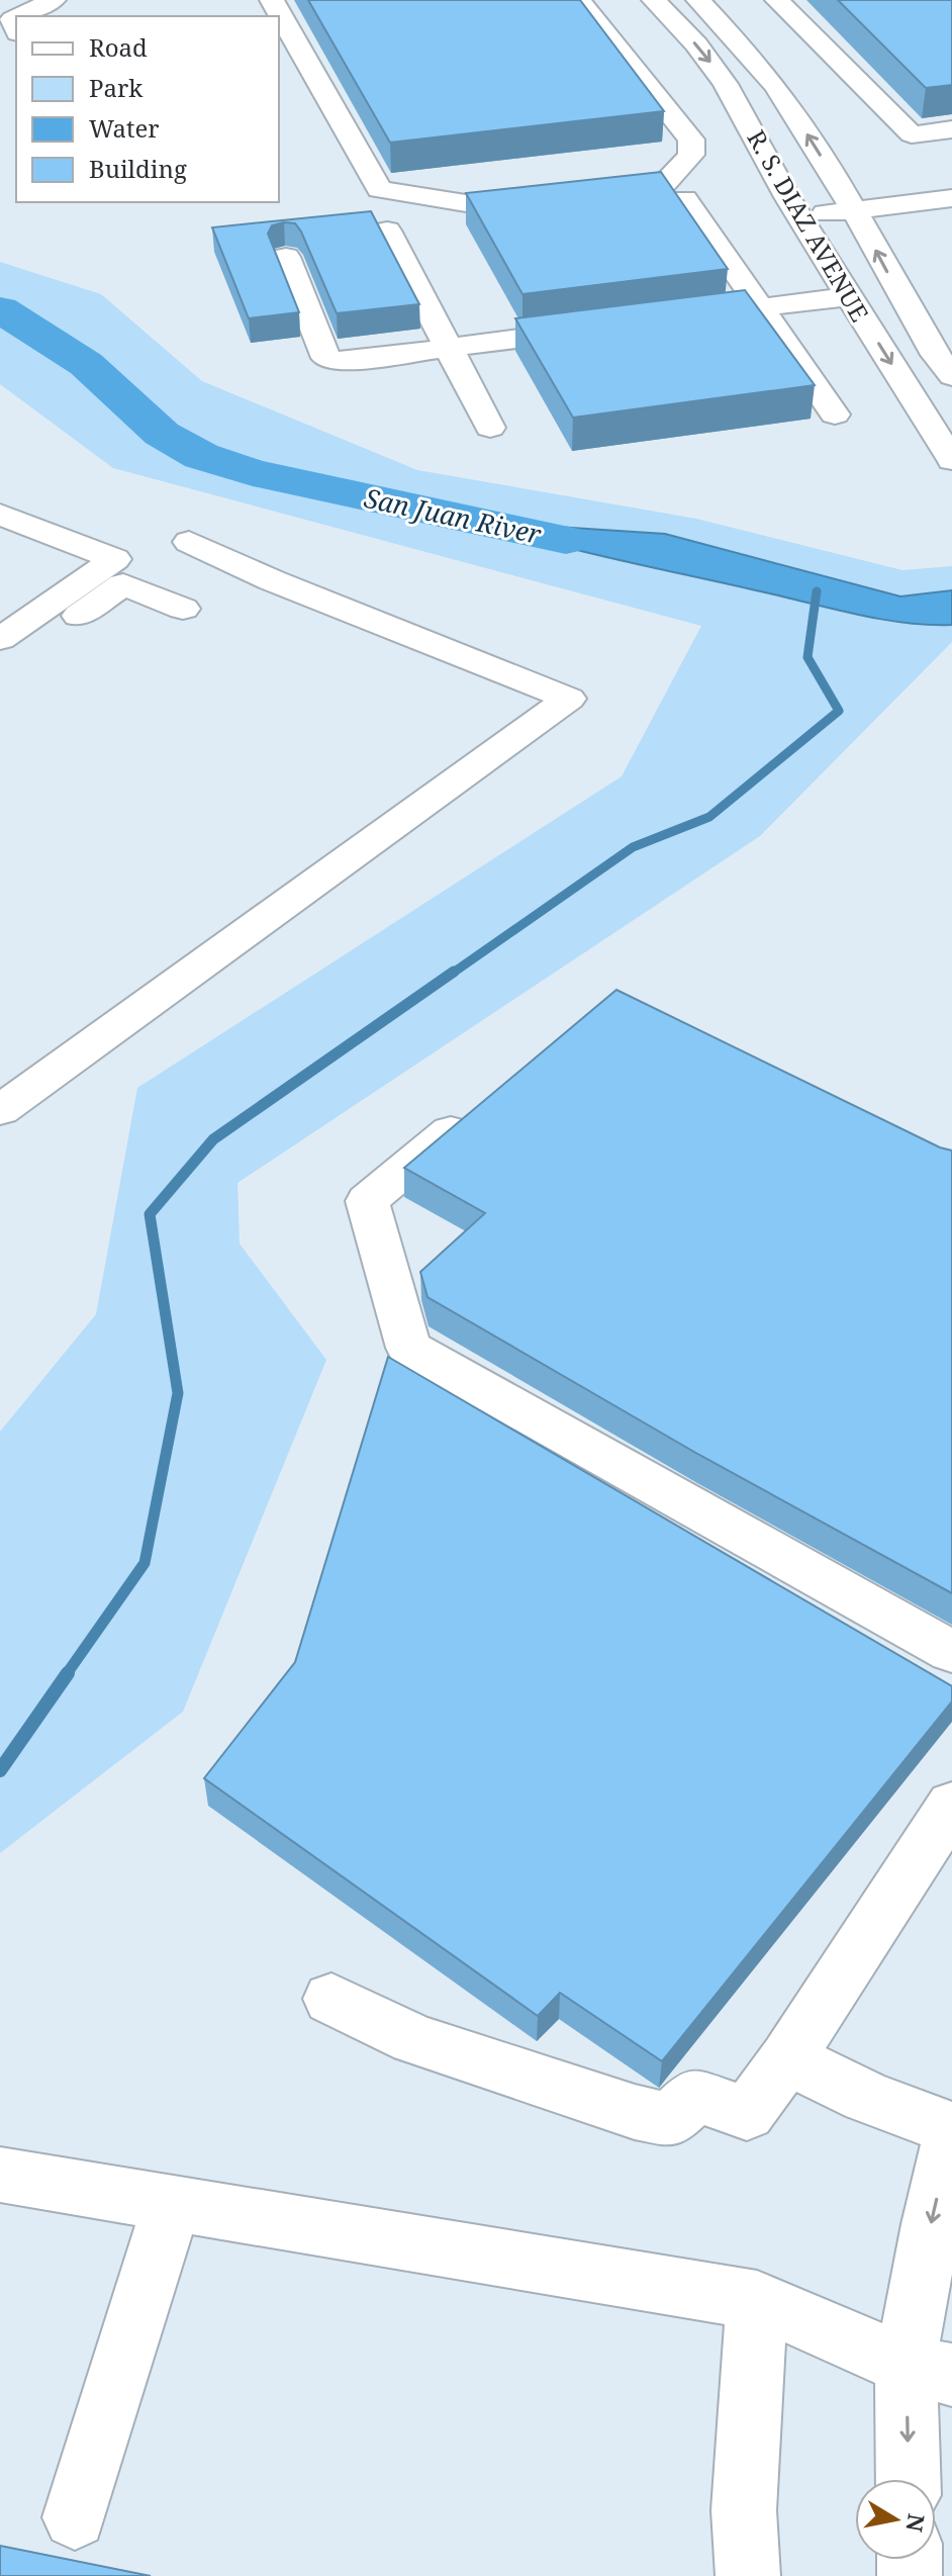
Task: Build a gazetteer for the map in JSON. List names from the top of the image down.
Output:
{
  "streets": {
    "street": ["R. S. DIAZ AVENUE"]
  },
  "water": ["San Juan River"],
  "legend": [
    "Road",
    "Park",
    "Water",
    "Building"
  ],
  "north": "right"
}
